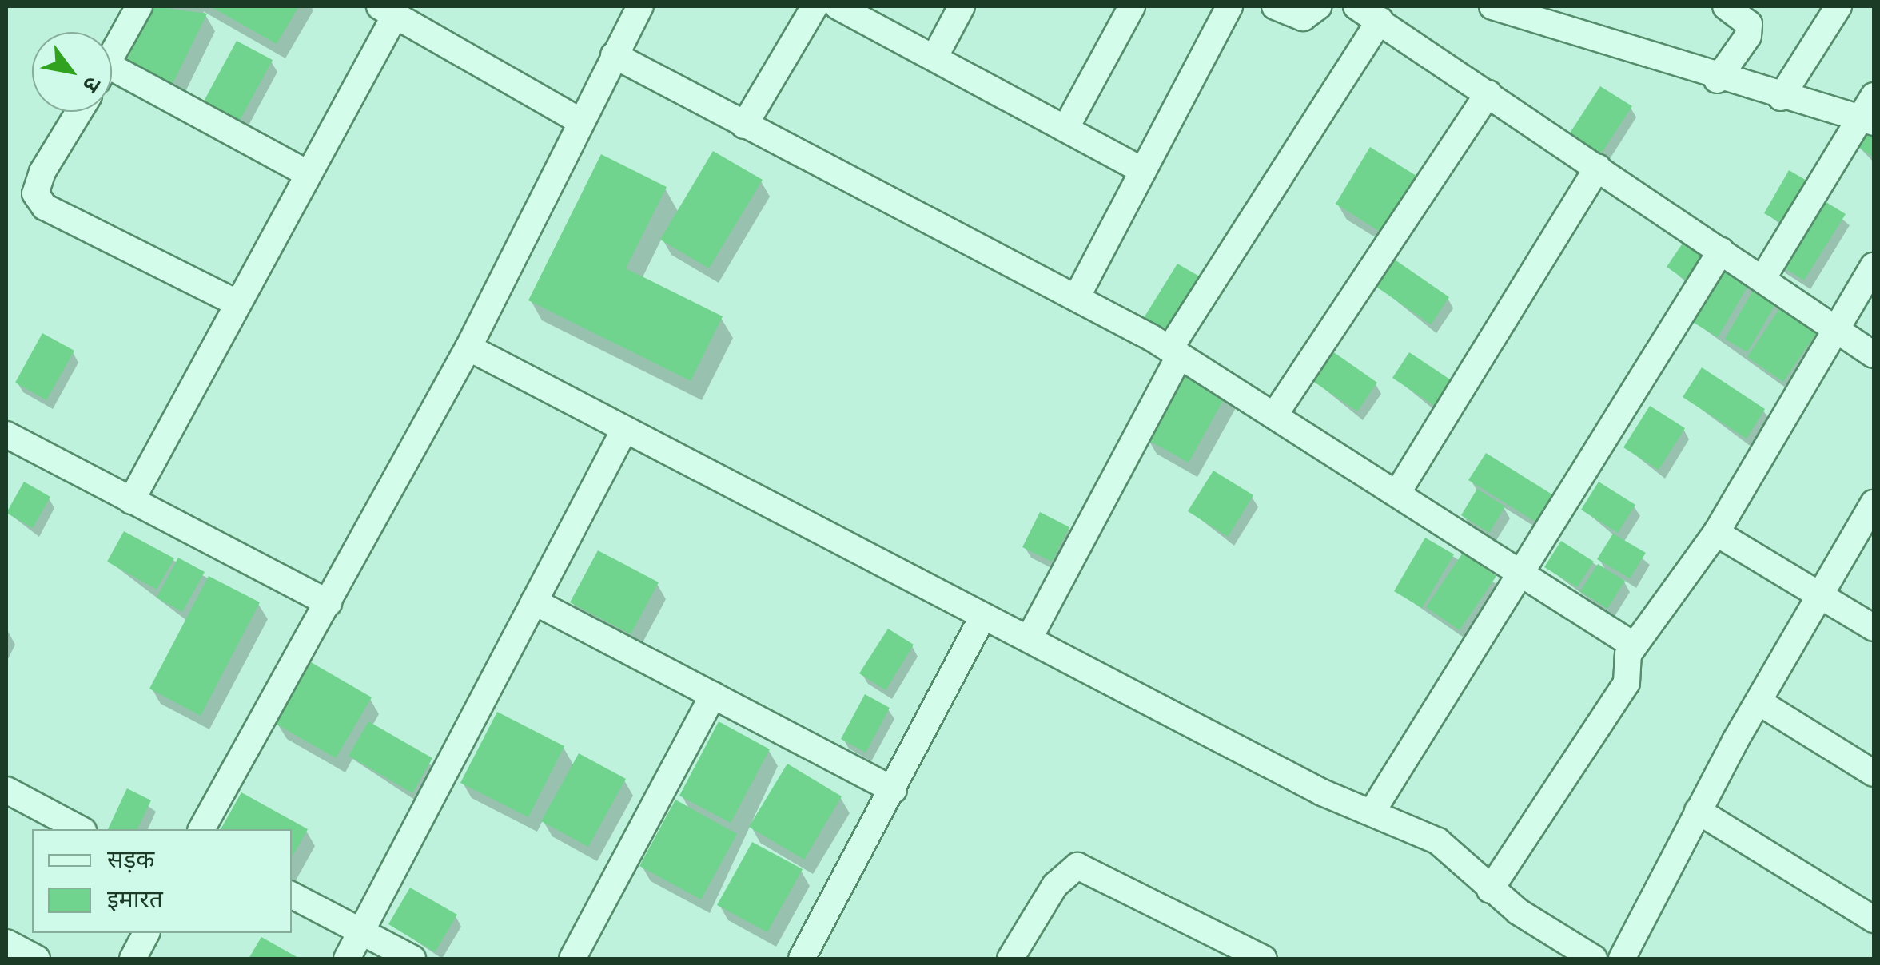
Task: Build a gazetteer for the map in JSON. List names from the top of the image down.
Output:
{
  "legend": ["सड़क", "इमारत"],
  "north": "bottom right"
}
